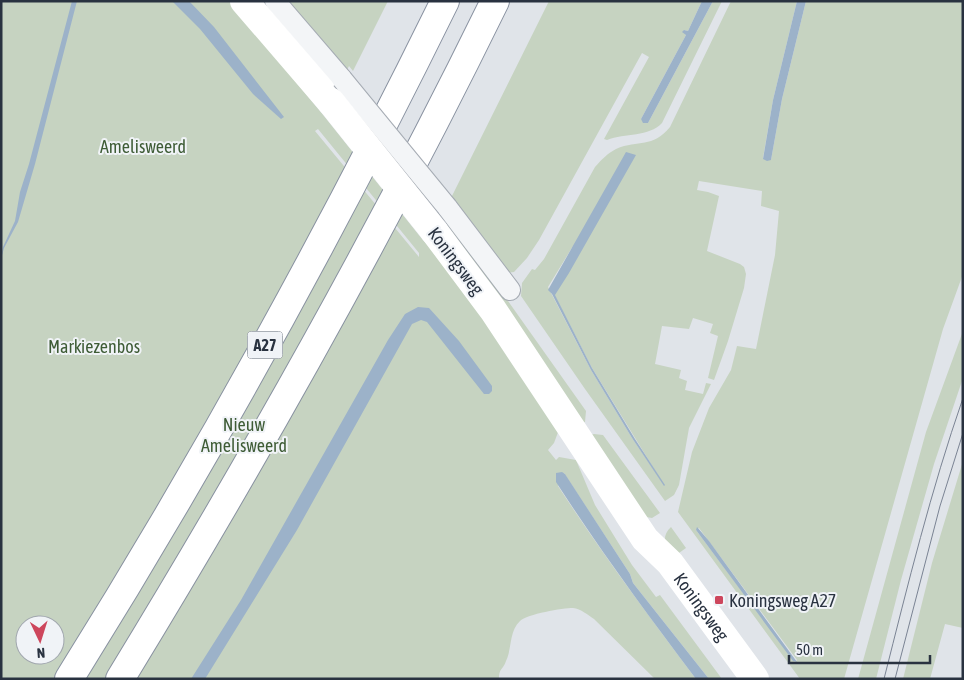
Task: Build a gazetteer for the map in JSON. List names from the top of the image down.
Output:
{
  "streets": {
    "main road": ["Koningsweg", "A27"]
  },
  "parks": ["Amelisweerd", "Markiezenbos", "Nieuw Amelisweerd"],
  "places": {
    "transit": ["Koningsweg A27"]
  },
  "scale_bar": "50 m",
  "north": "bottom"
}
